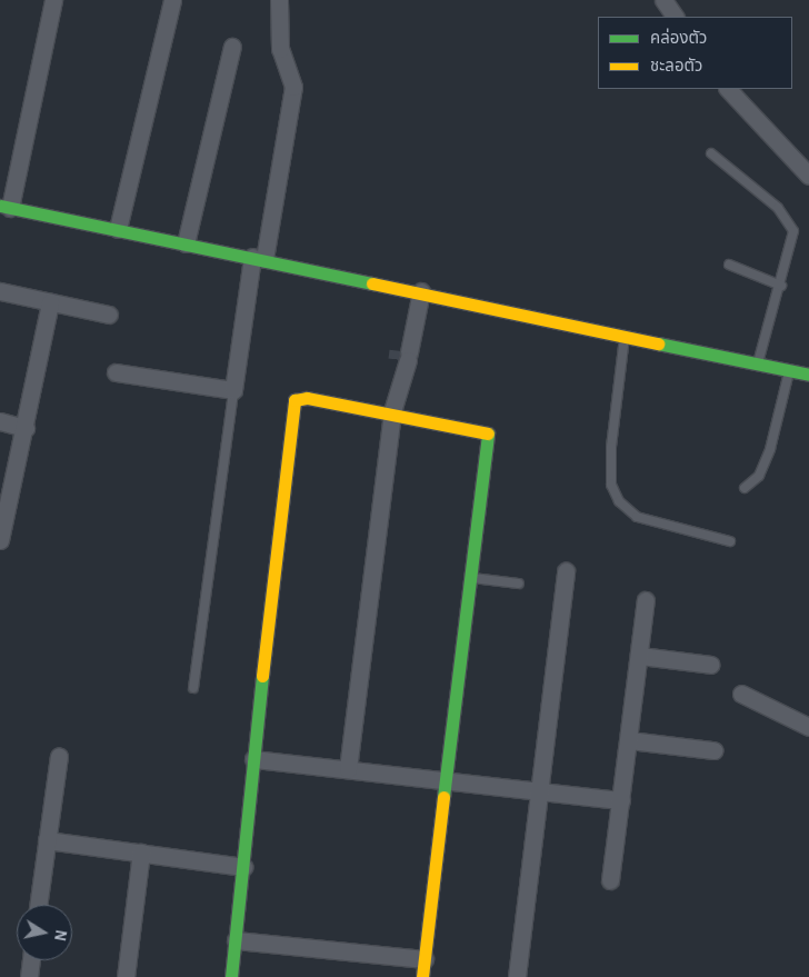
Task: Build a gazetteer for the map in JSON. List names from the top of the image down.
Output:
{
  "legend": ["คล่องตัว", "ชะลอตัว"],
  "north": "right"
}
